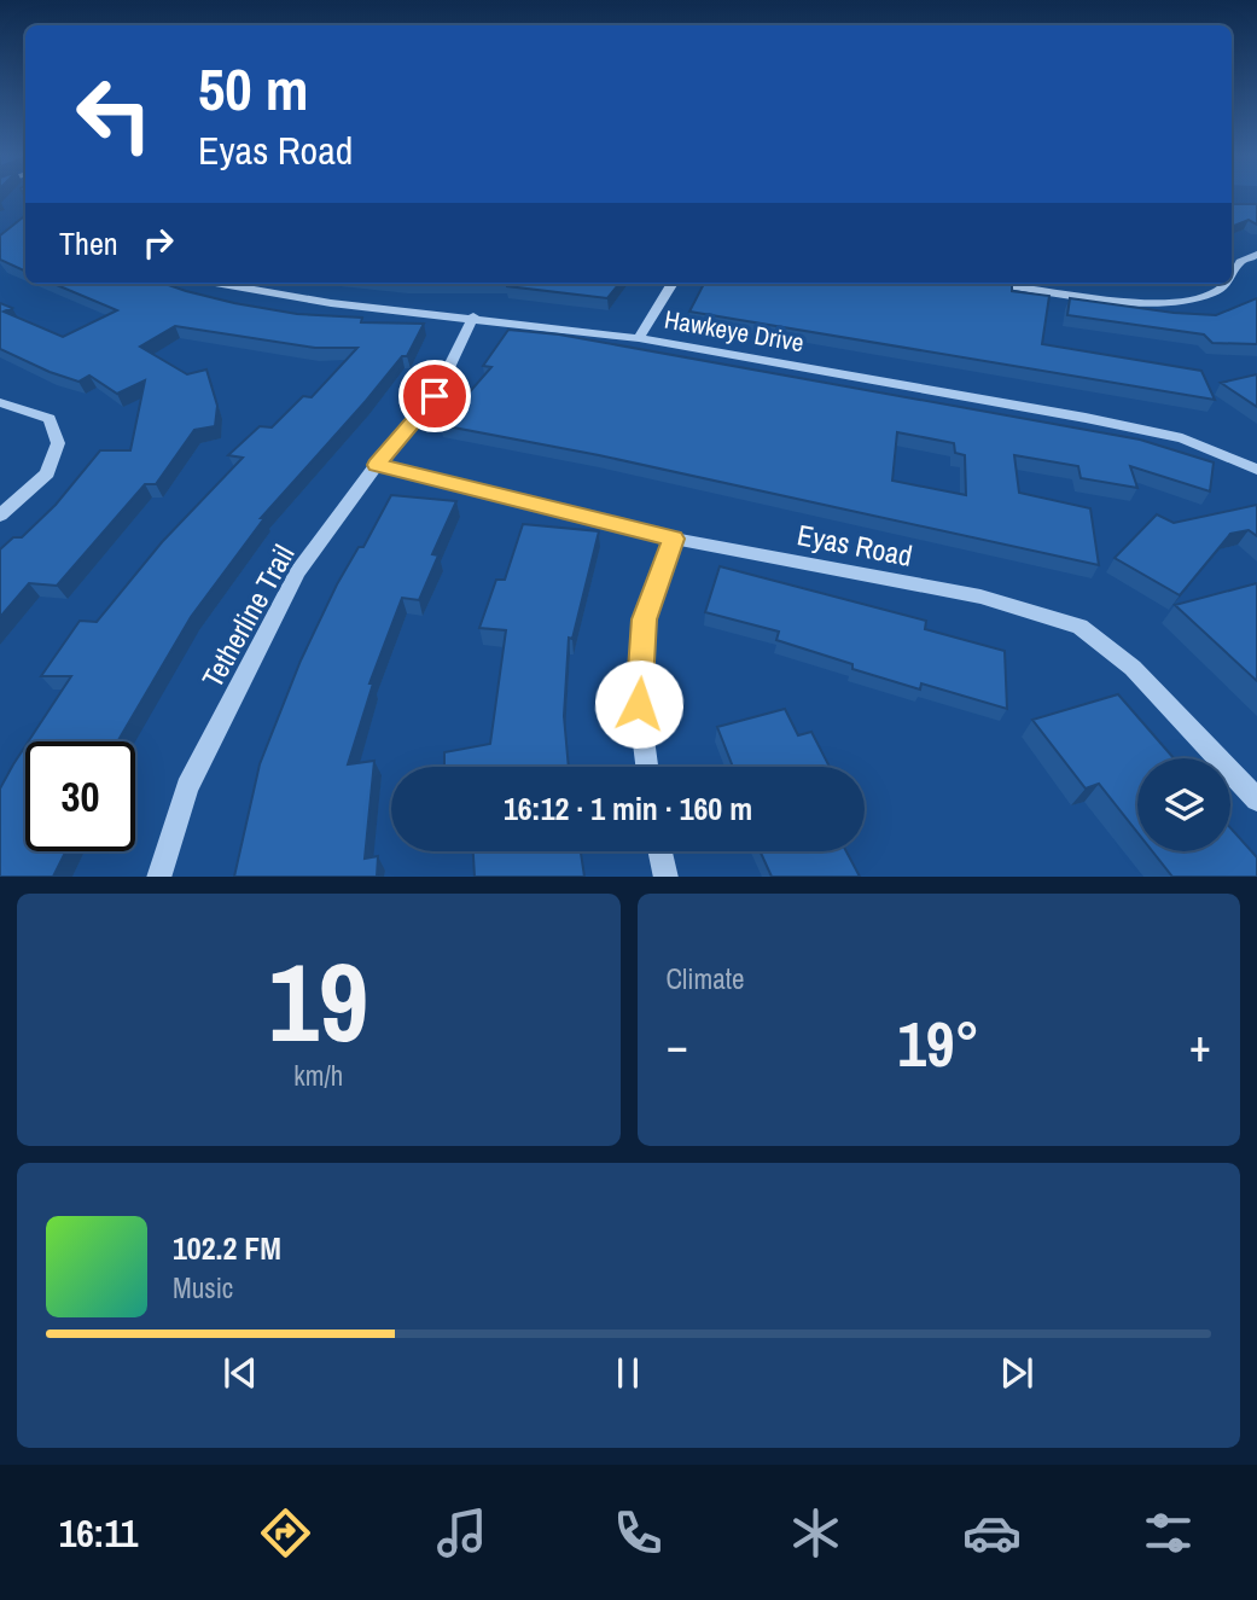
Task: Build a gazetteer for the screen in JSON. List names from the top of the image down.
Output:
{
  "streets": {
    "street": ["Hawkeye Drive", "Eyas Road", "Tetherline Trail"]
  },
  "crossings": [
    ["Hawkeye Drive", "Tetherline Trail"],
    ["Eyas Road", "Tetherline Trail"]
  ],
  "page": {
    "turn": ["50 m", "Eyas Road"],
    "then": "Then",
    "limit": "30",
    "trip": "16:12 · 1 min · 160 m",
    "tile": [
      ["19", "km/h"],
      "Climate"
    ],
    "heat": ["−", "19°", "+"],
    "song": ["102.2 FM", "Music"],
    "tabs": "16:11"
  }
}
